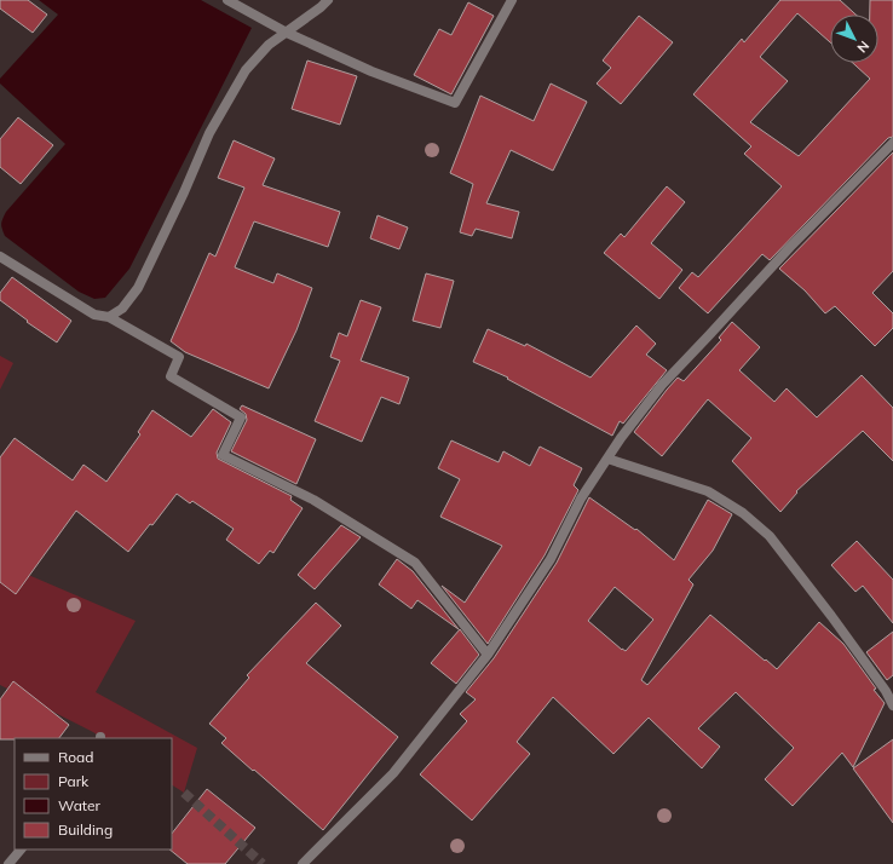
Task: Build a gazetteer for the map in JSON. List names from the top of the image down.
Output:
{
  "legend": [
    "Road",
    "Park",
    "Water",
    "Building"
  ],
  "north": "bottom right"
}
